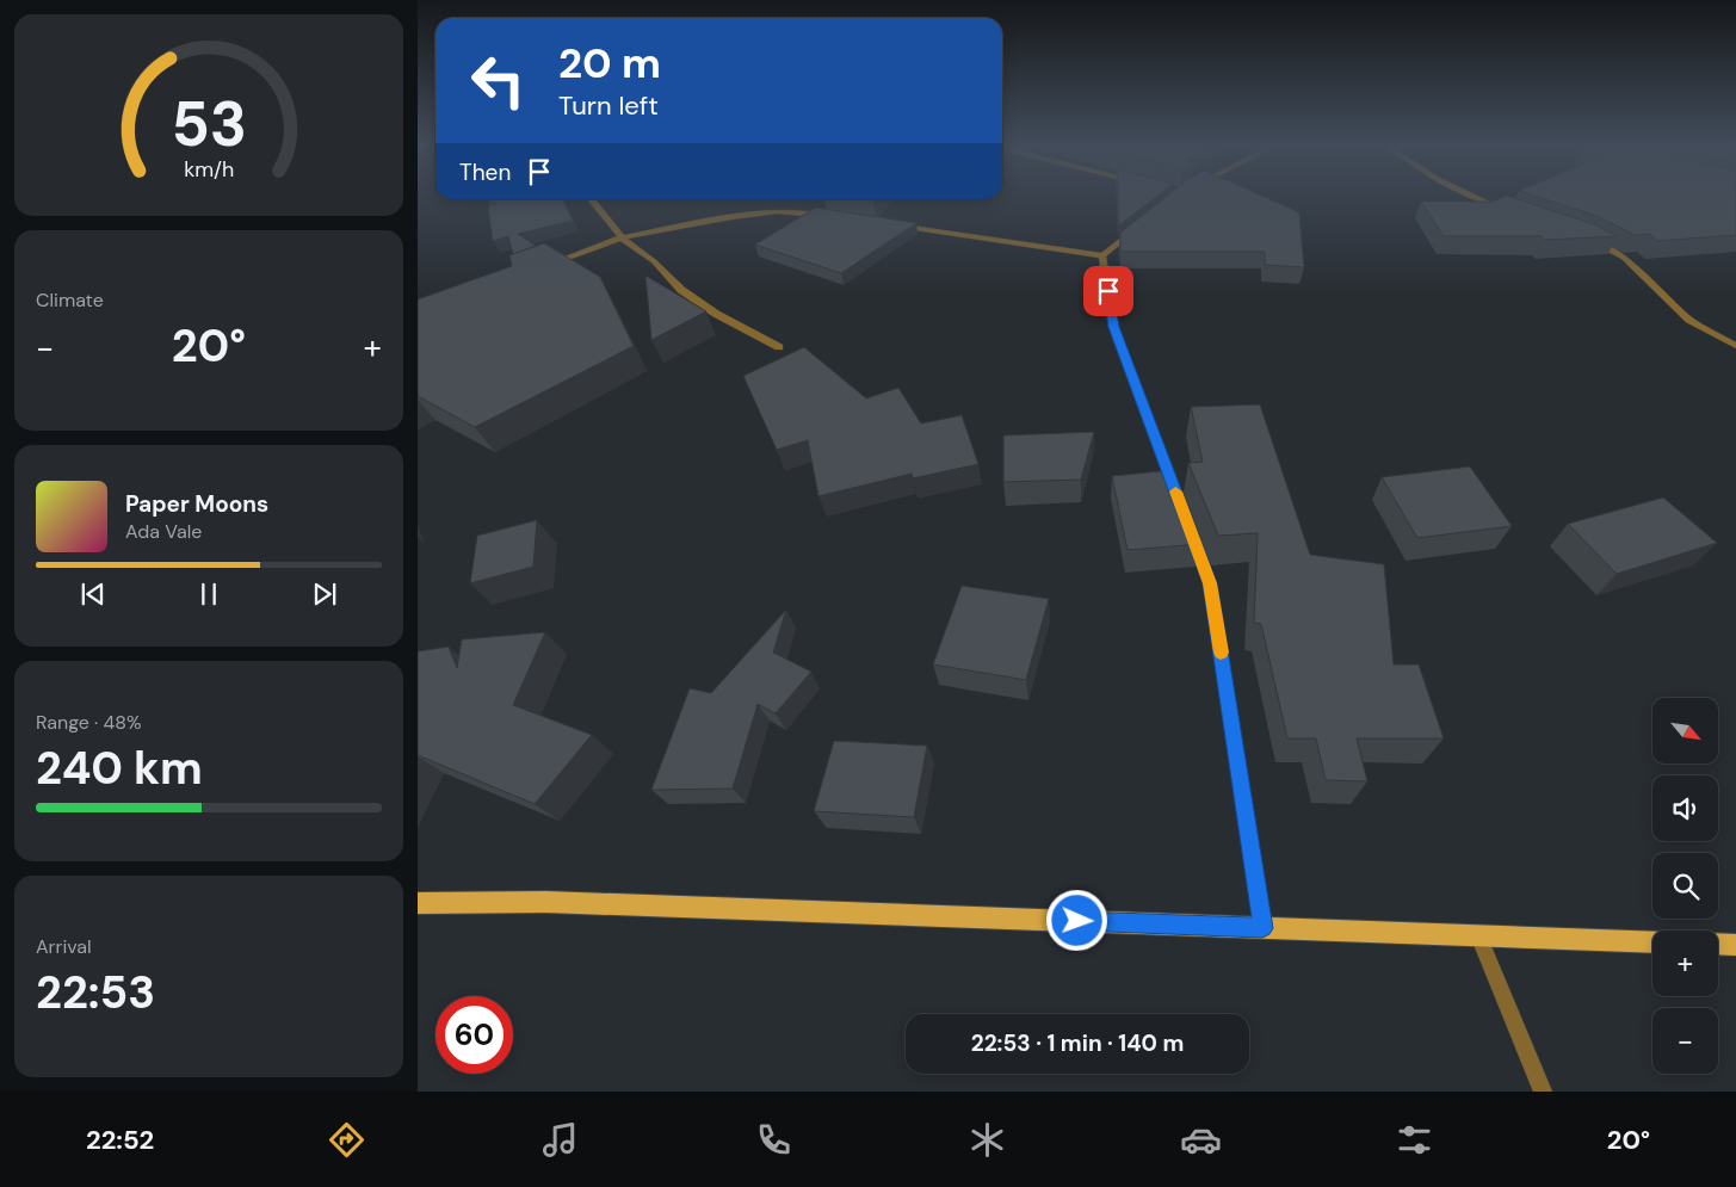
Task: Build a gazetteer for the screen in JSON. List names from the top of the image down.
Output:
{
  "north": "bottom right",
  "page": {
    "turn": ["20 m", "Turn left"],
    "then": "Then",
    "tile": [
      "Climate",
      ["Range · 48%", "240 km"],
      ["Arrival", "22:53"]
    ],
    "heat": ["−", "20°", "+"],
    "song": ["Paper Moons", "Ada Vale"],
    "map_buttons": ["+", "−"],
    "limit": "60",
    "trip": "22:53 · 1 min · 140 m",
    "tabs": ["22:52", "20°"],
    "gauge": ["53", "km/h"]
  }
}
